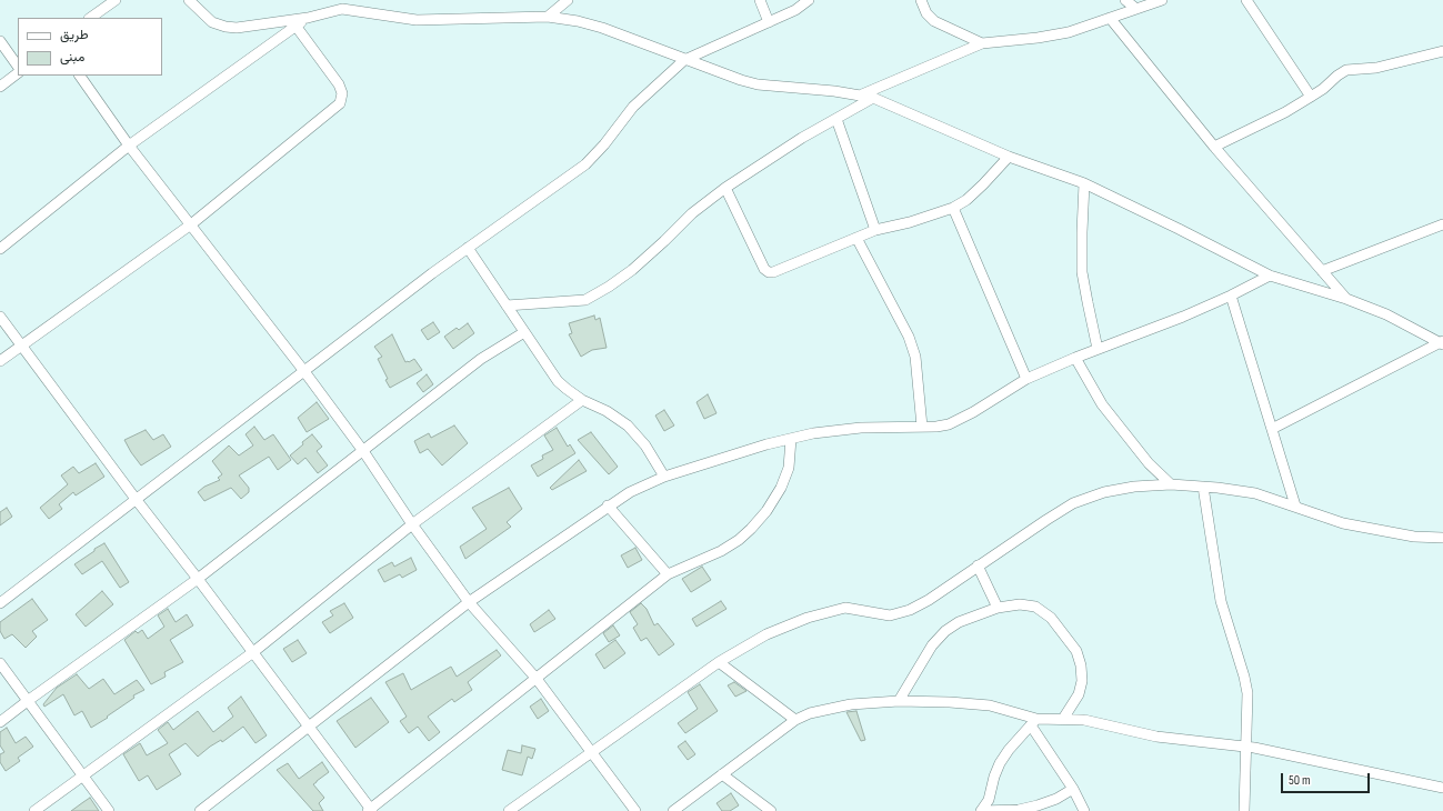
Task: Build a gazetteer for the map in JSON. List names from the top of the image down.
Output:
{
  "legend": ["طريق", "مبنى"],
  "scale_bar": "50 m"
}
